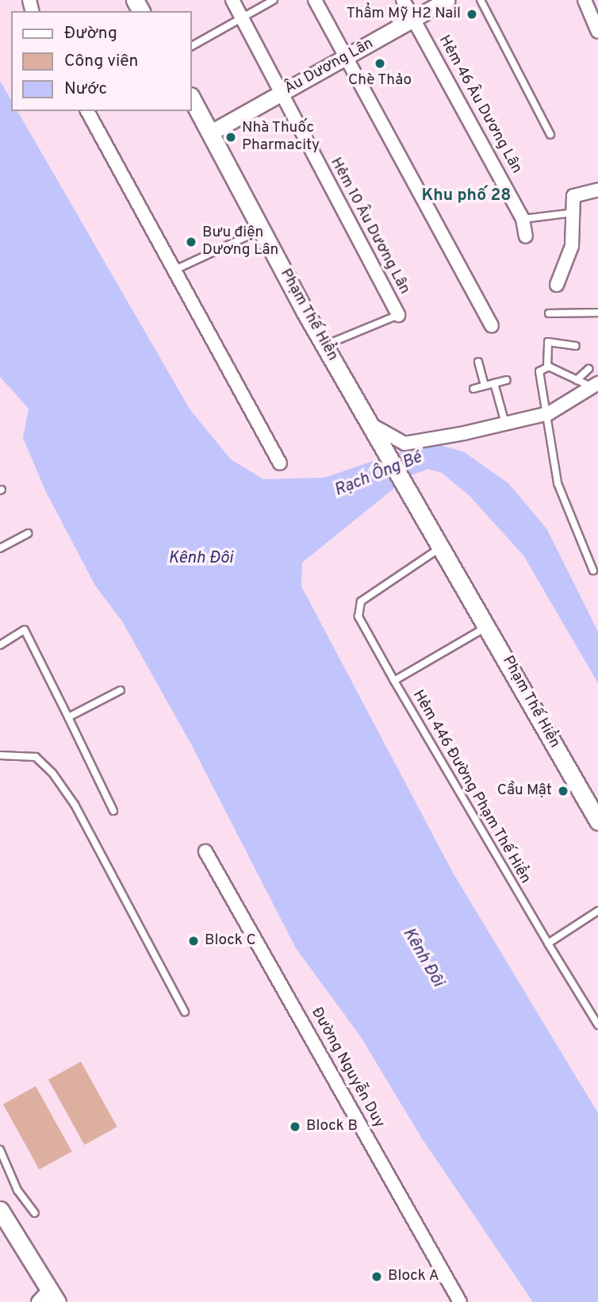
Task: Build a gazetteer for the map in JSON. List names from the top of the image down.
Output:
{
  "streets": {
    "main road": ["Phạm Thế Hiển"],
    "street": [
      "Âu Dương Lân",
      "Hẻm 46 Âu Dương Lân",
      "Hẻm 10 Âu Dương Lân",
      "Đường Nguyễn Duy"
    ],
    "lane": ["Hẻm 446 Đường Phạm Thế Hiển"]
  },
  "crossings": [
    ["Âu Dương Lân", "Hẻm 46 Âu Dương Lân"],
    ["Âu Dương Lân", "Hẻm 10 Âu Dương Lân"],
    ["Âu Dương Lân", "Phạm Thế Hiển"],
    ["Phạm Thế Hiển", "Hẻm 446 Đường Phạm Thế Hiển"]
  ],
  "districts": ["Khu phố 28"],
  "water": ["Rạch Ông Bé", "Kênh Đôi"],
  "places": [
    "Thẩm Mỹ H2 Nail",
    "Chè Thảo",
    "Nhà Thuốc Pharmacity",
    "Bưu điện Dương Lân",
    "Cầu Mật",
    "Block C",
    "Block B",
    "Block A"
  ],
  "legend": ["Đường", "Công viên", "Nước"]
}
